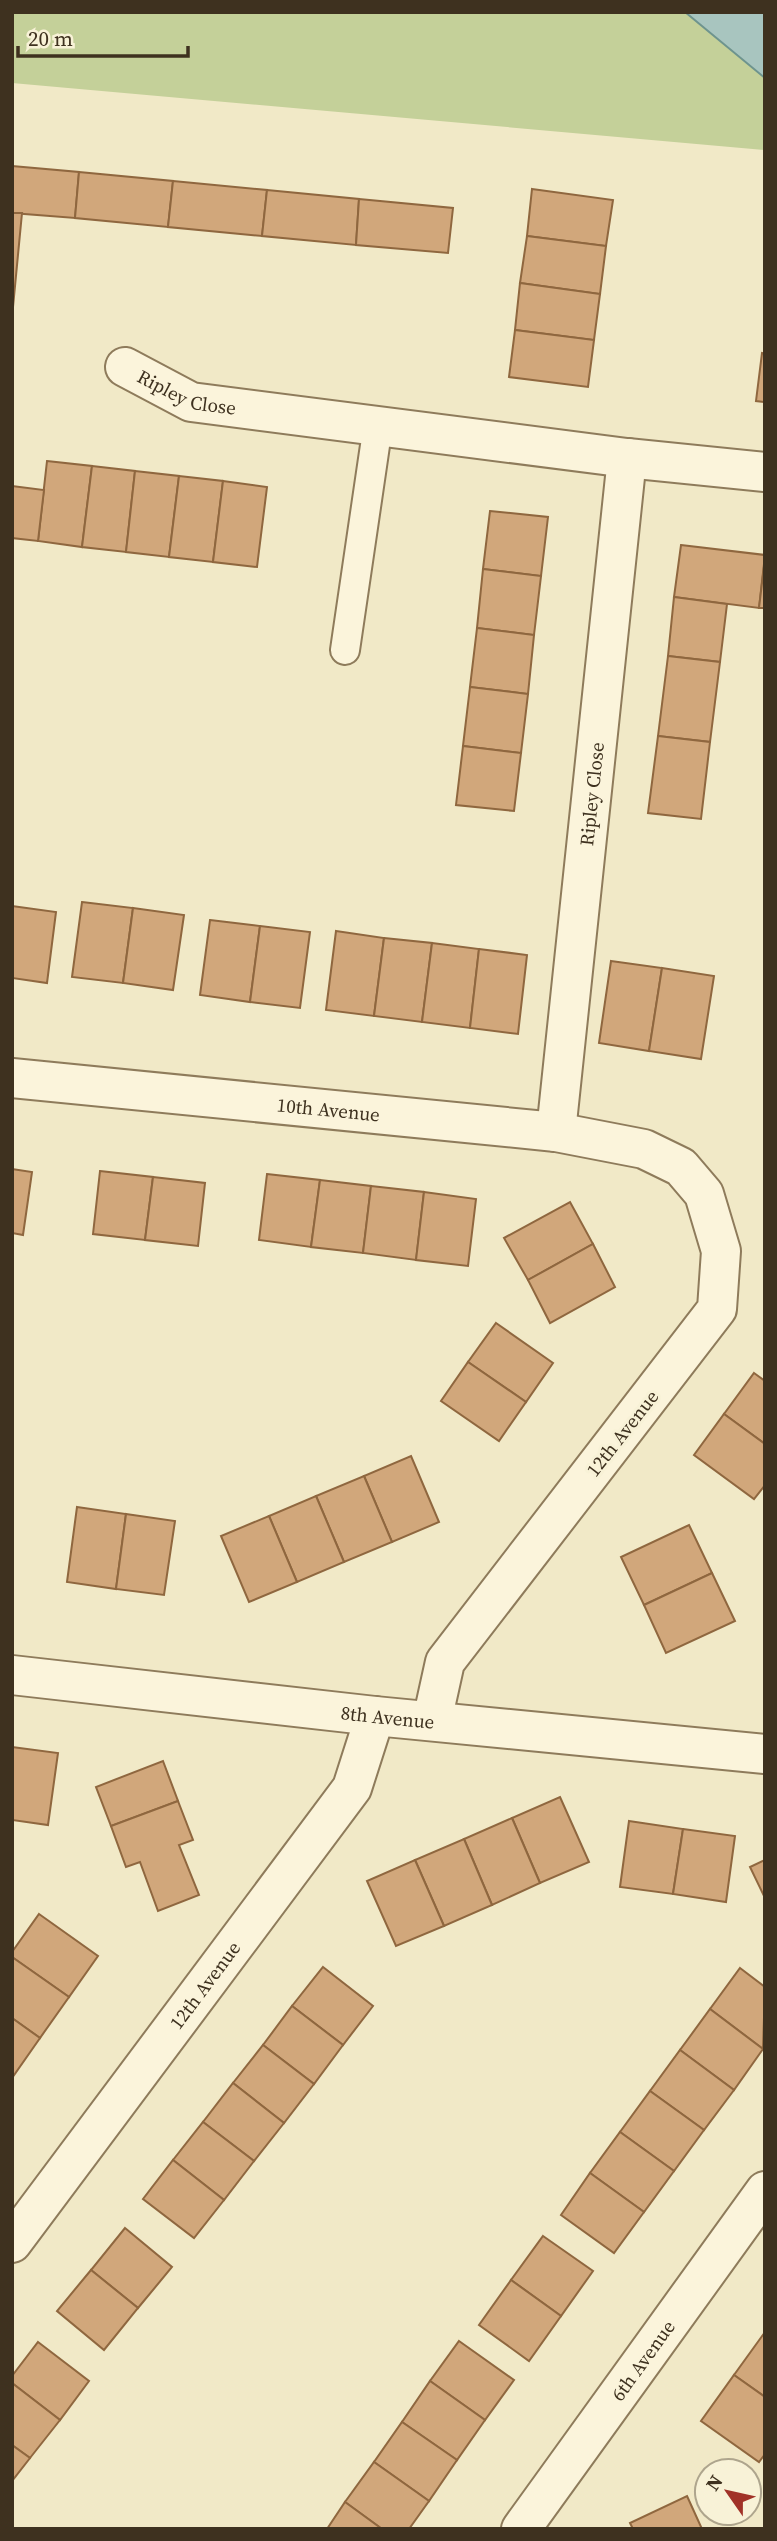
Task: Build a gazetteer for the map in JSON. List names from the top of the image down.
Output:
{
  "streets": {
    "street": [
      "Ripley Close",
      "10th Avenue",
      "12th Avenue",
      "8th Avenue",
      "6th Avenue"
    ]
  },
  "crossings": [
    ["Ripley Close", "10th Avenue"],
    ["10th Avenue", "12th Avenue"],
    ["12th Avenue", "8th Avenue"]
  ],
  "scale_bar": "20 m",
  "north": "top left"
}
